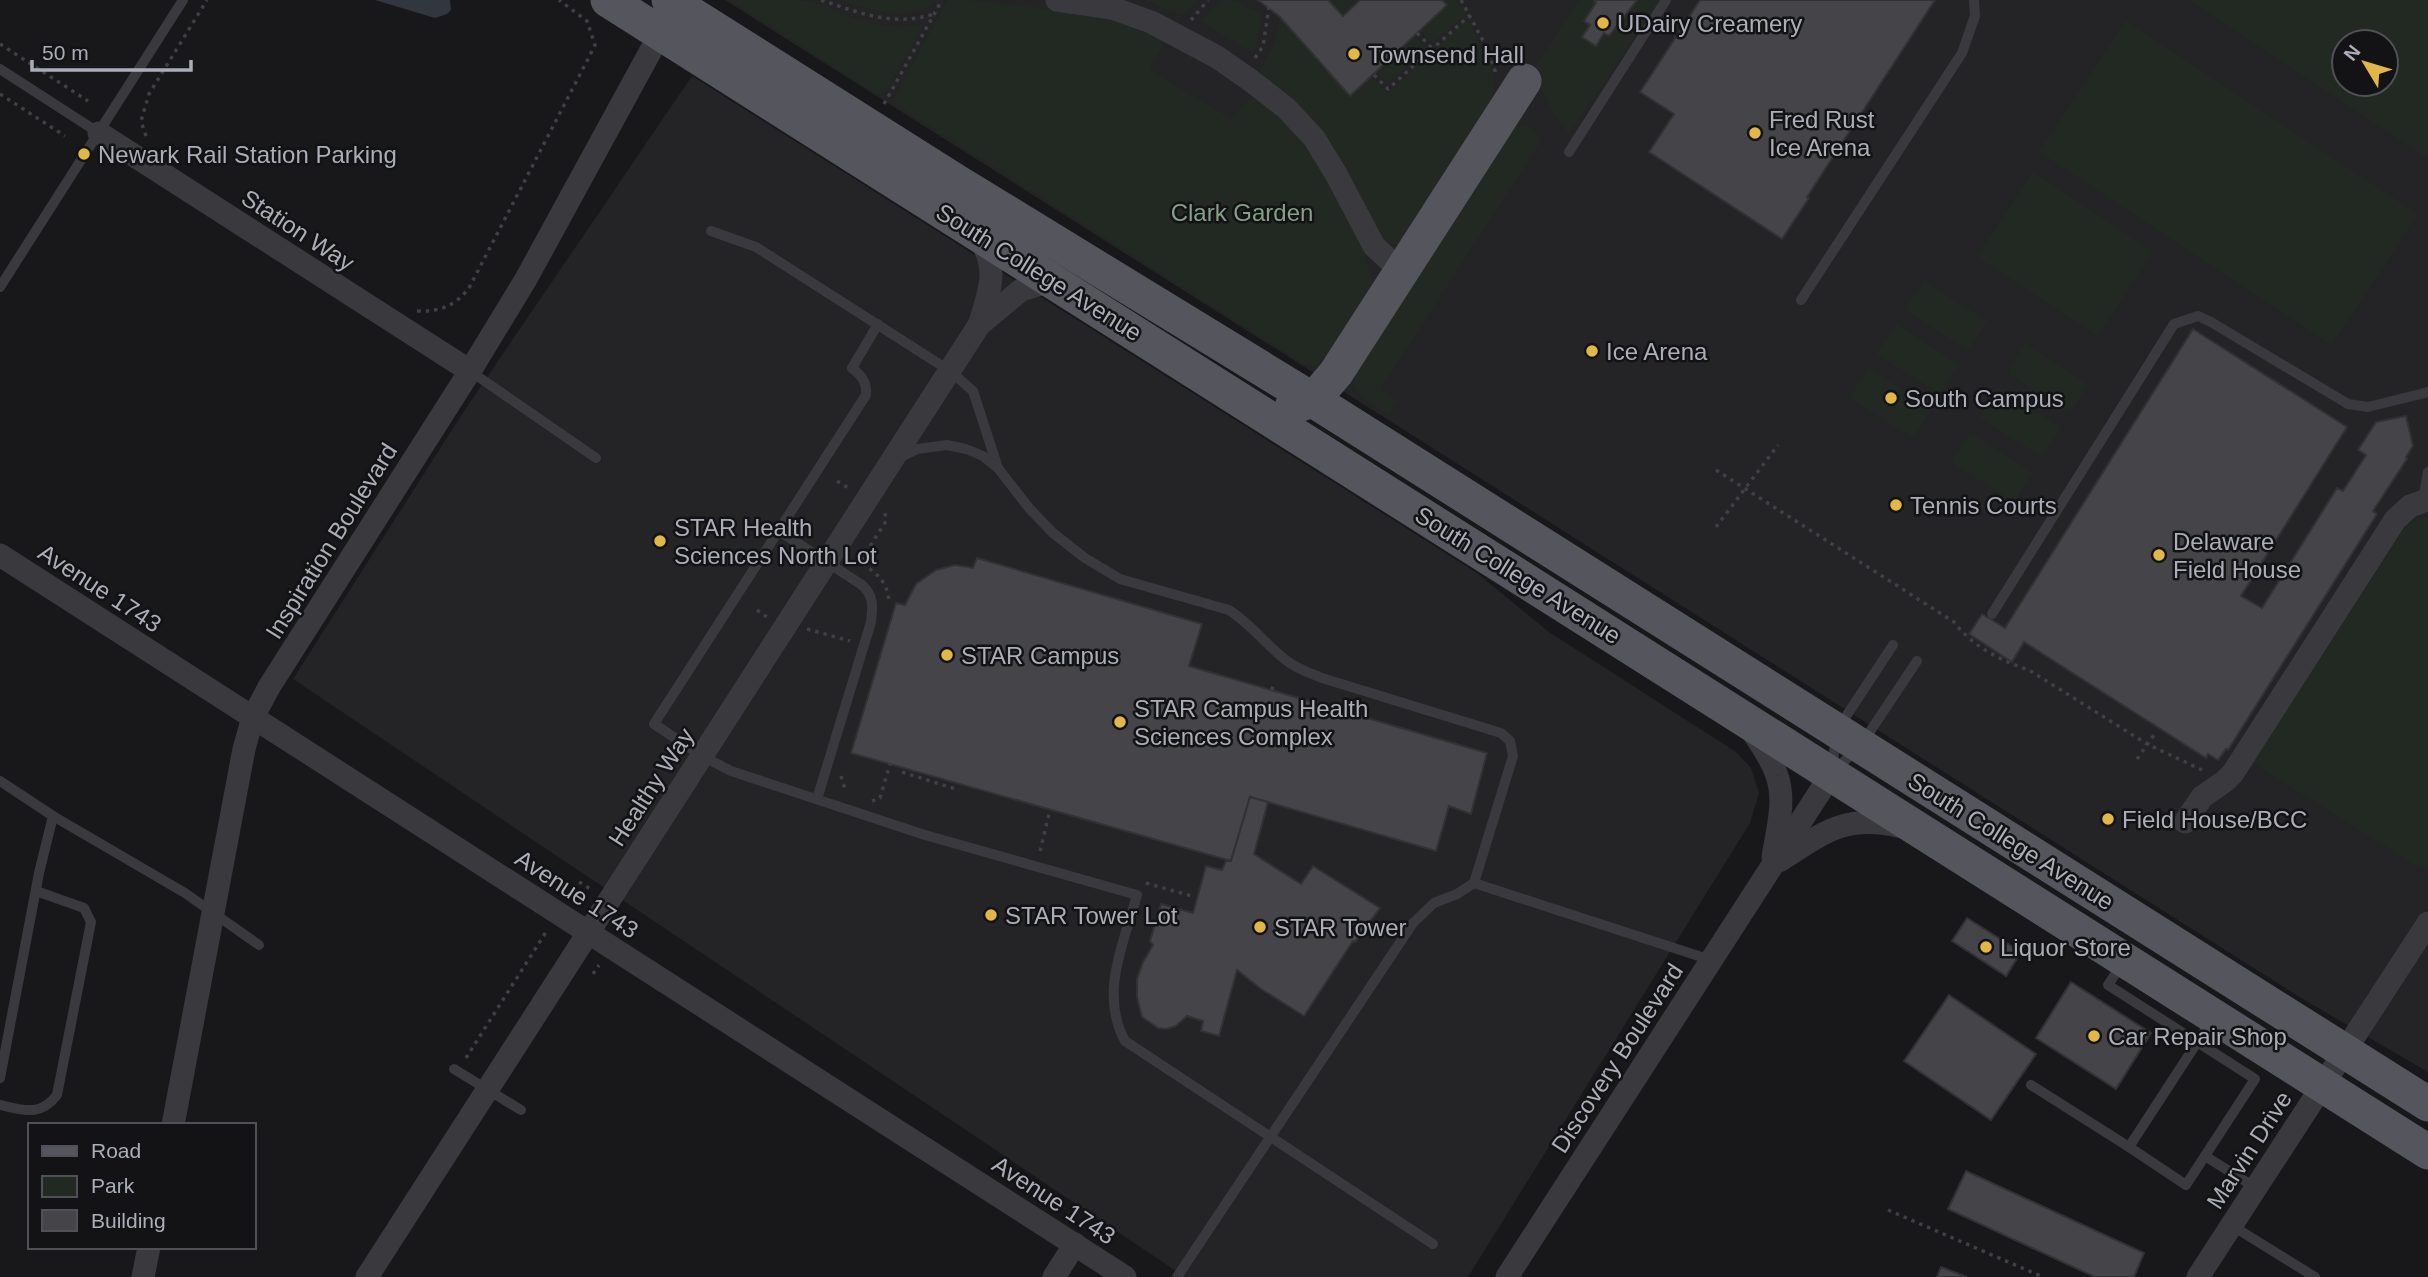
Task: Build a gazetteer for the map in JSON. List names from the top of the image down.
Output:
{
  "streets": {
    "main road": ["South College Avenue"],
    "street": [
      "Station Way",
      "Inspiration Boulevard",
      "Avenue 1743",
      "Healthy Way",
      "Discovery Boulevard",
      "Marvin Drive"
    ]
  },
  "crossings": [
    ["Station Way", "Inspiration Boulevard"],
    ["South College Avenue", "Inspiration Boulevard"],
    ["South College Avenue", "Healthy Way"],
    ["South College Avenue", "Discovery Boulevard"],
    ["South College Avenue", "Marvin Drive"],
    ["Inspiration Boulevard", "Avenue 1743"],
    ["Avenue 1743", "Healthy Way"]
  ],
  "parks": ["Clark Garden"],
  "places": [
    "UDairy Creamery",
    "Townsend Hall",
    "Fred Rust Ice Arena",
    "Newark Rail Station Parking",
    "Ice Arena",
    "South Campus",
    "Tennis Courts",
    "STAR Health Sciences North Lot",
    "Delaware Field House",
    "STAR Campus",
    "STAR Campus Health Sciences Complex",
    "Field House/BCC",
    "STAR Tower Lot",
    "STAR Tower",
    "Liquor Store",
    "Car Repair Shop"
  ],
  "legend": ["Road", "Park", "Building"],
  "scale_bar": "50 m",
  "north": "top left"
}
